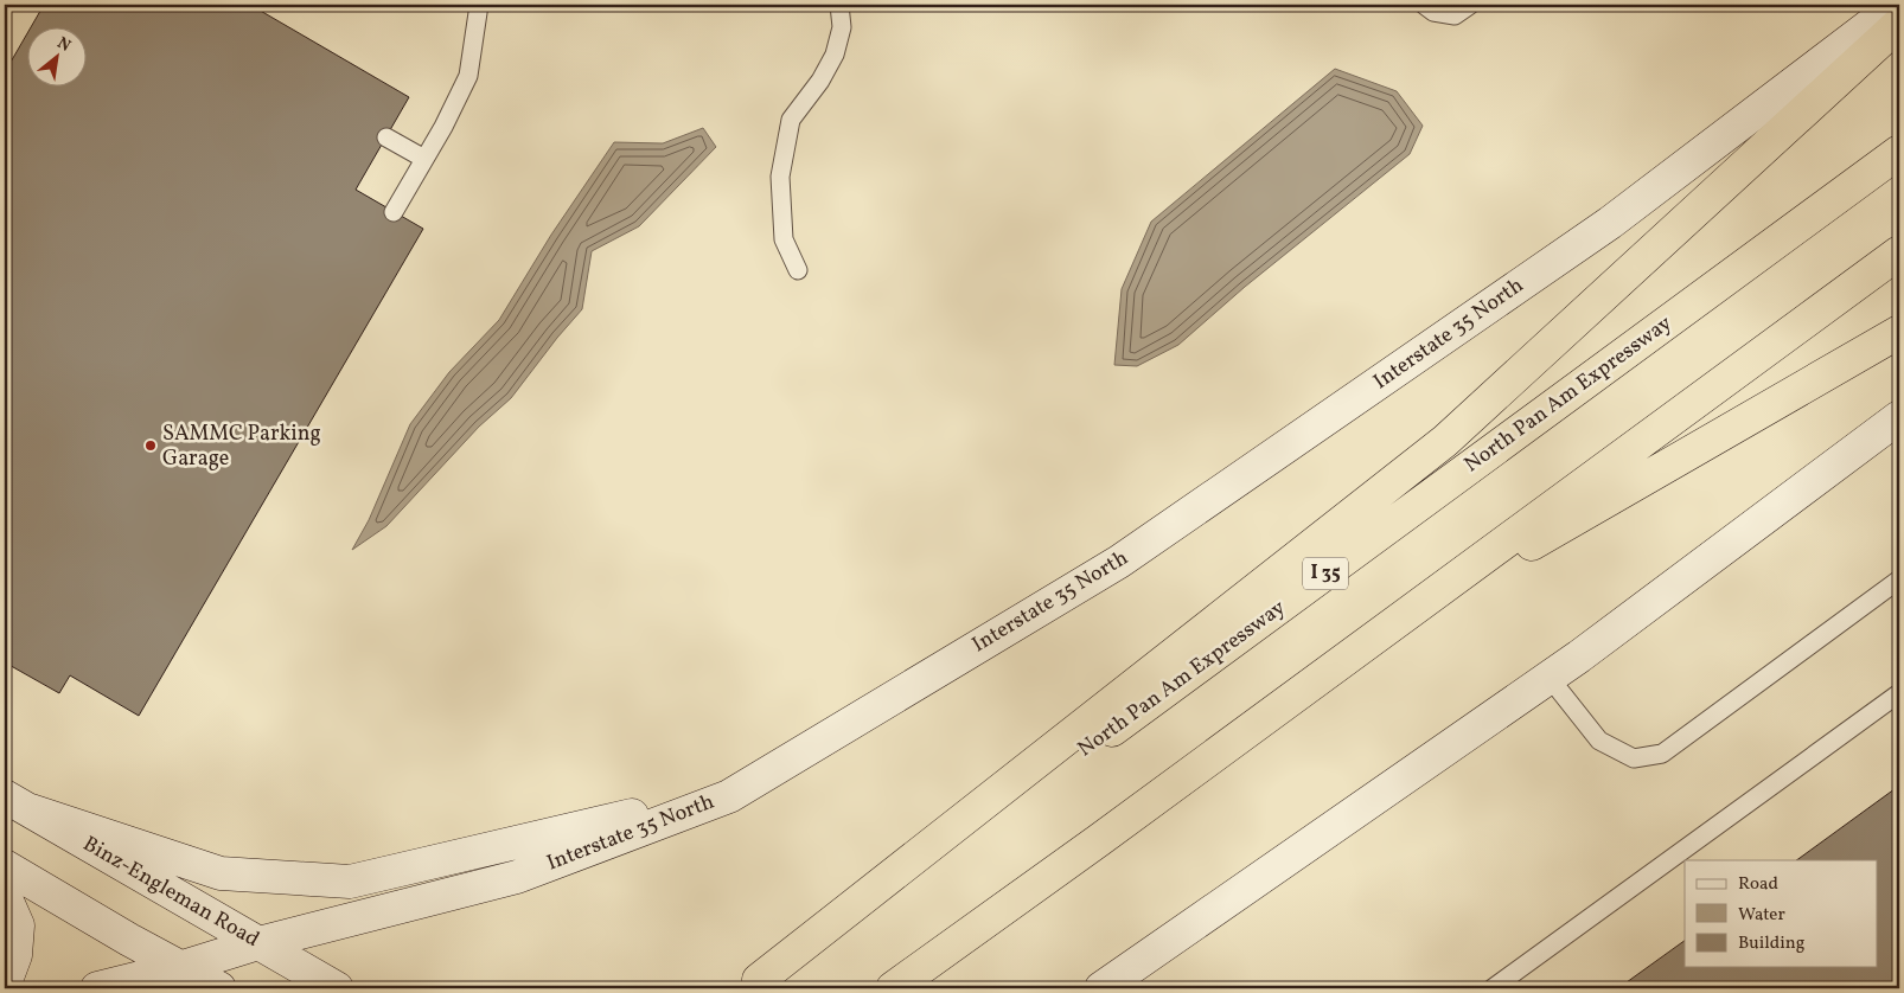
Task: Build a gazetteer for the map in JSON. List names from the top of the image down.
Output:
{
  "streets": {
    "highway": ["North Pan Am Expressway", "I 35"],
    "main road": ["Interstate 35 North", "Binz-Engleman Road"]
  },
  "crossings": [
    ["Interstate 35 North", "Binz-Engleman Road"]
  ],
  "places": ["SAMMC Parking Garage"],
  "legend": ["Road", "Water", "Building"],
  "north": "top right"
}
